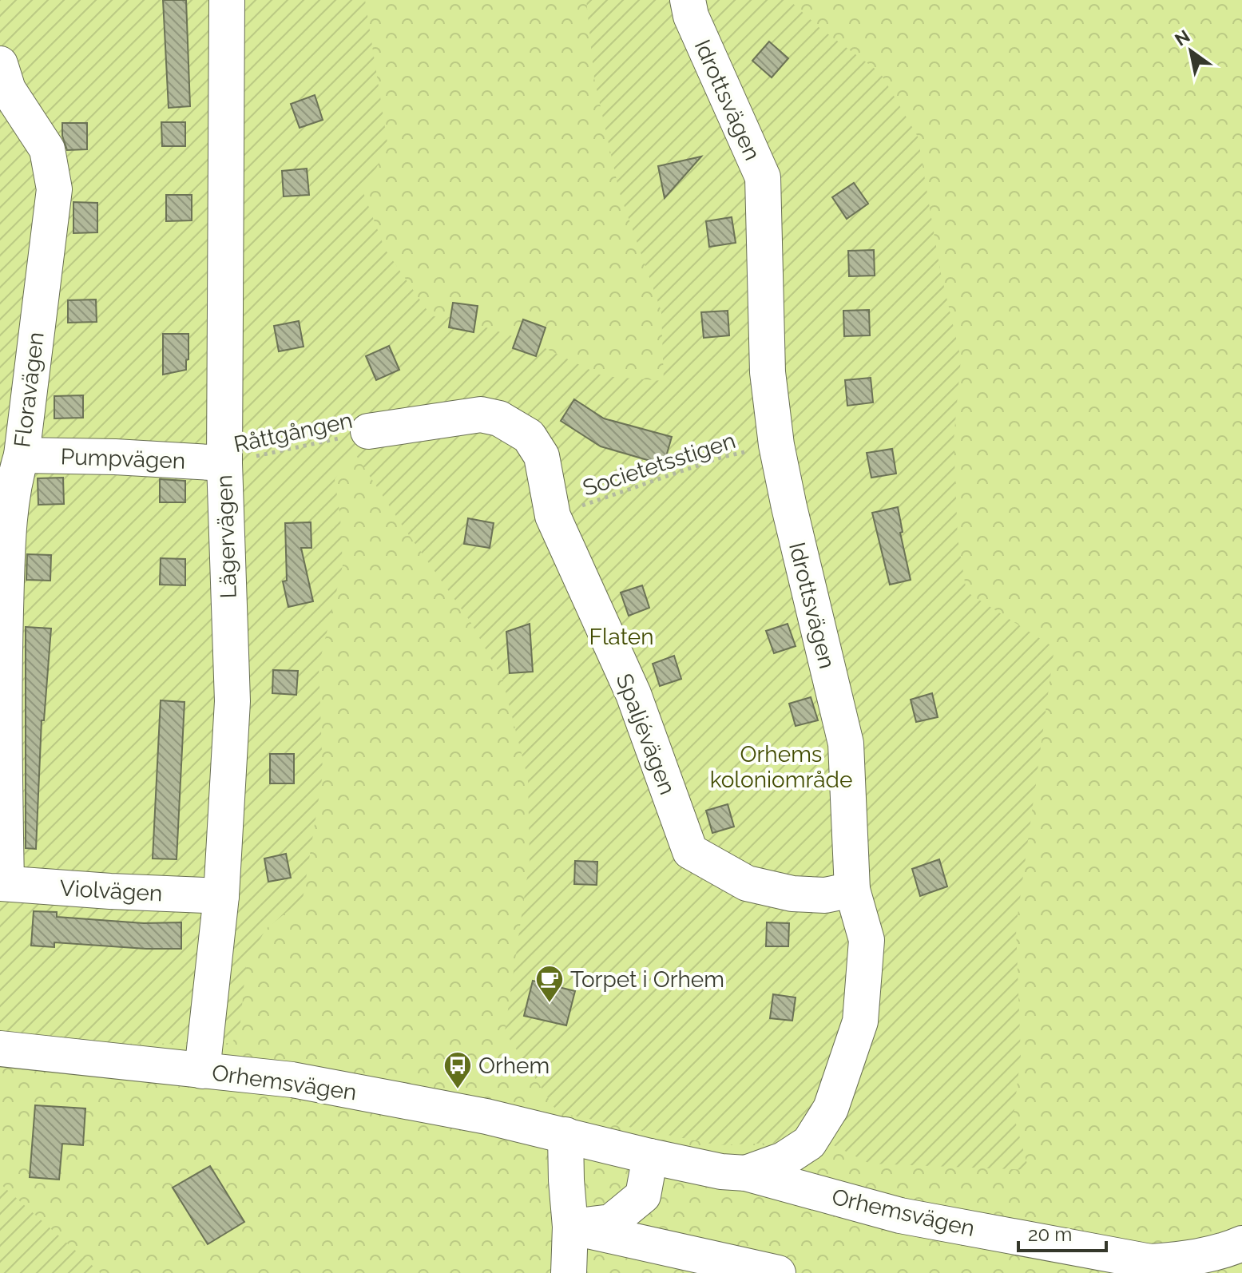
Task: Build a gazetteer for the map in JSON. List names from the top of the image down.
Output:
{
  "streets": {
    "street": [
      "Idrottsvägen",
      "Floravägen",
      "Pumpvägen",
      "Lägervägen",
      "Spaljévägen",
      "Violvägen",
      "Orhemsvägen"
    ],
    "path": ["Råttgången", "Societetsstigen"]
  },
  "crossings": [
    ["Idrottsvägen", "Societetsstigen"],
    ["Idrottsvägen", "Spaljévägen"],
    ["Idrottsvägen", "Orhemsvägen"],
    ["Floravägen", "Pumpvägen"],
    ["Floravägen", "Violvägen"],
    ["Råttgången", "Pumpvägen"],
    ["Råttgången", "Lägervägen"],
    ["Råttgången", "Spaljévägen"],
    ["Pumpvägen", "Lägervägen"],
    ["Societetsstigen", "Spaljévägen"],
    ["Lägervägen", "Violvägen"],
    ["Lägervägen", "Orhemsvägen"]
  ],
  "parks": ["Flaten", "Orhems koloniområde"],
  "places": {
    "cafe": ["Torpet i Orhem"],
    "bus stop": ["Orhem"]
  },
  "scale_bar": "20 m",
  "north": "top left"
}
